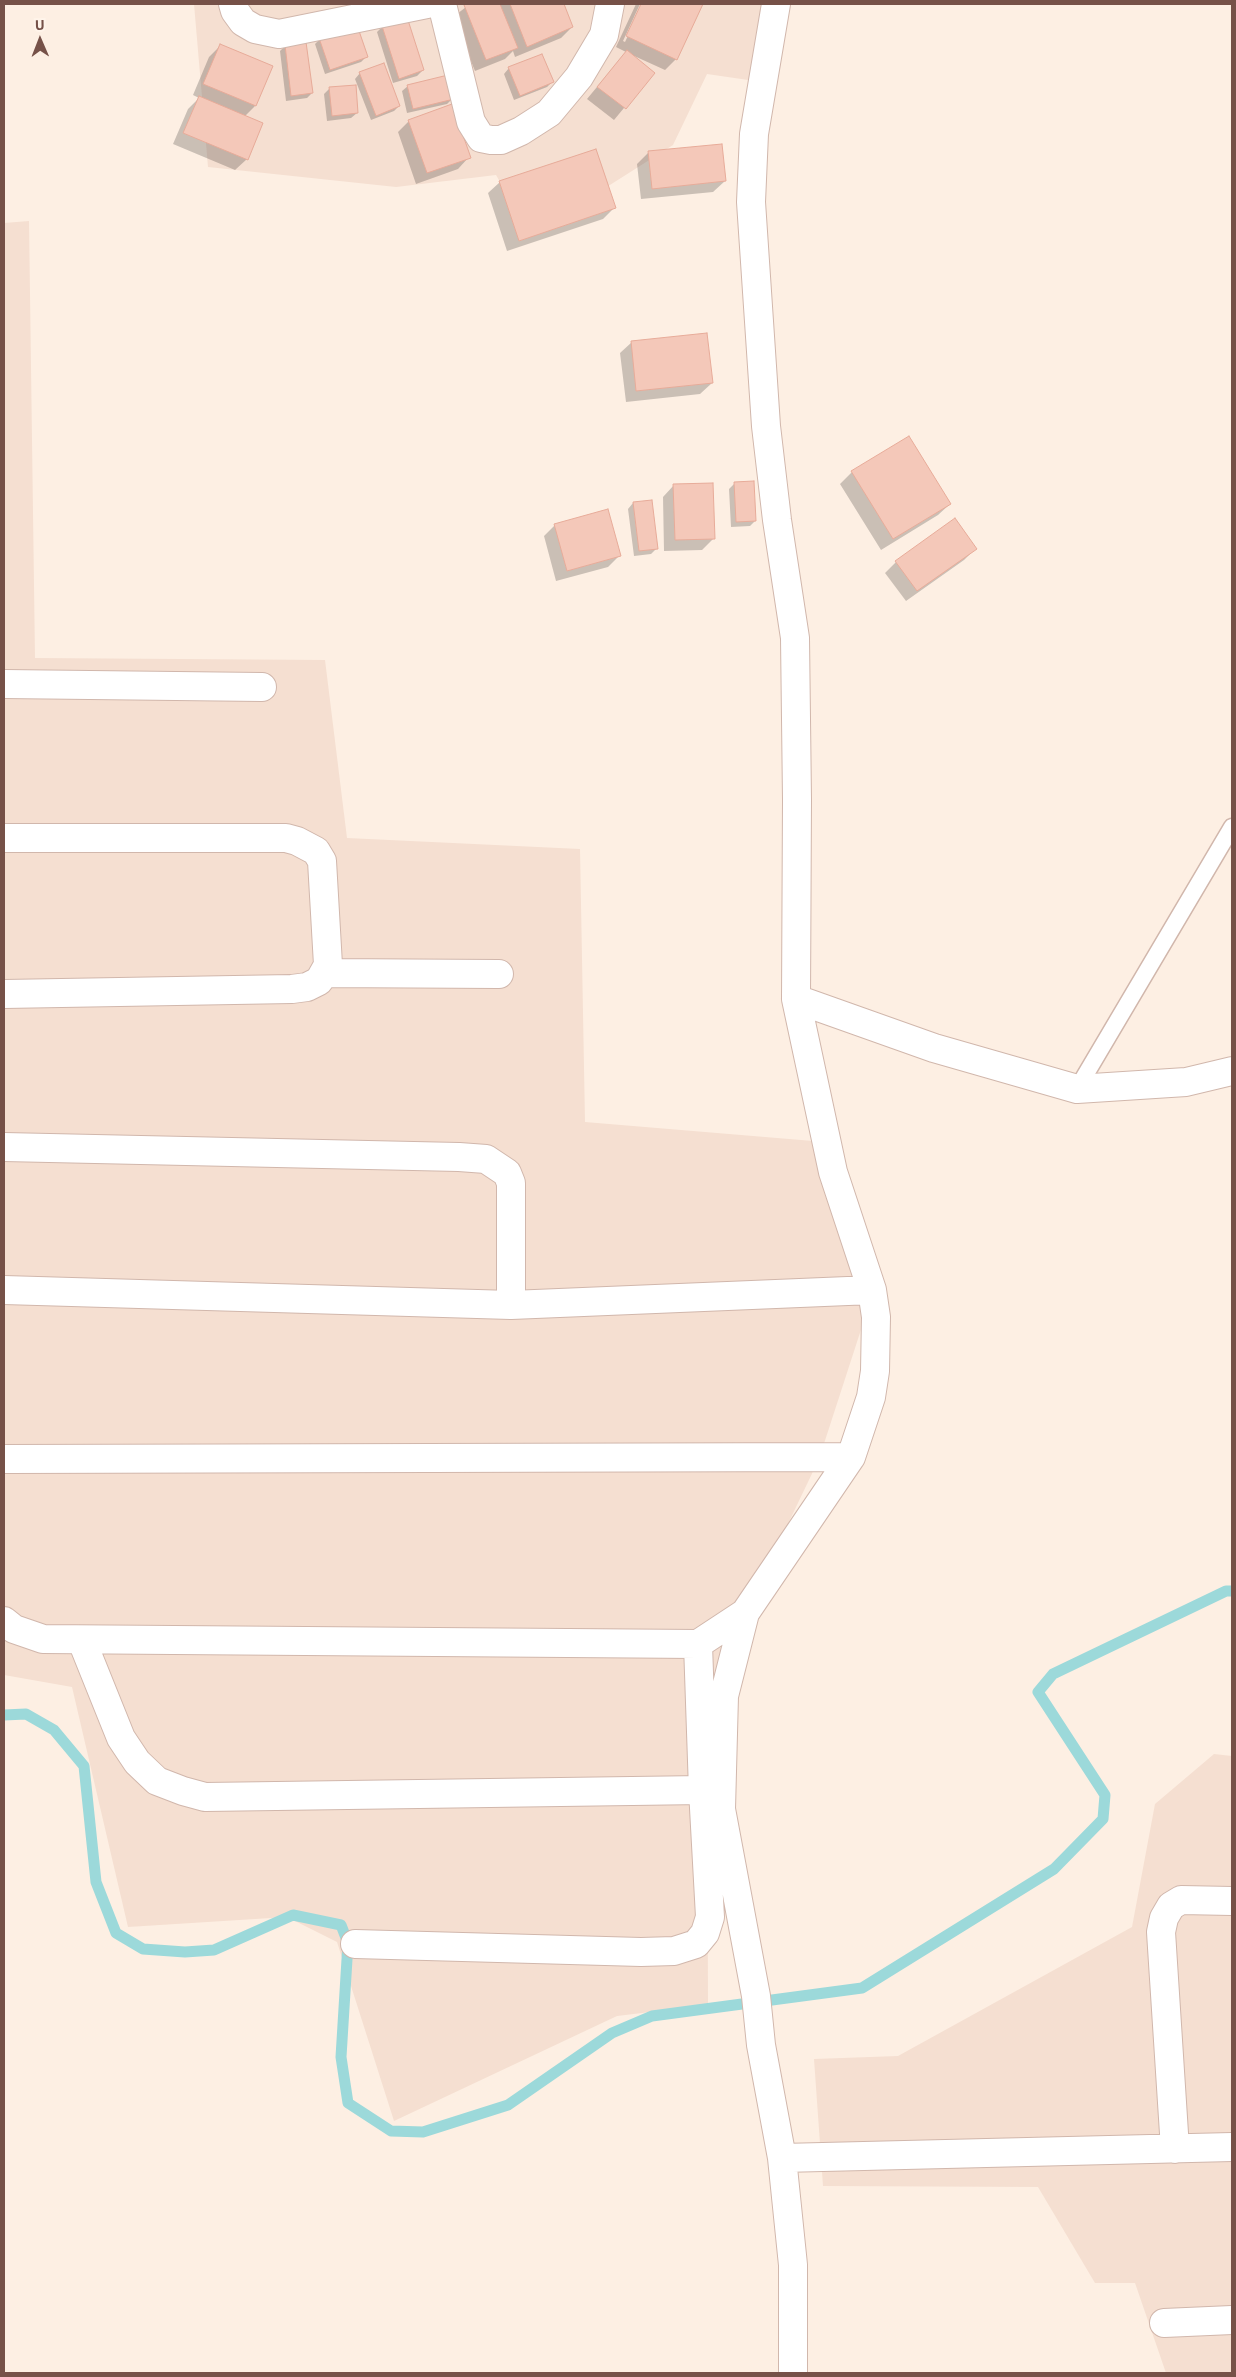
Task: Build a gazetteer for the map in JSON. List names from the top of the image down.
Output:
{
  "north": "top"
}
